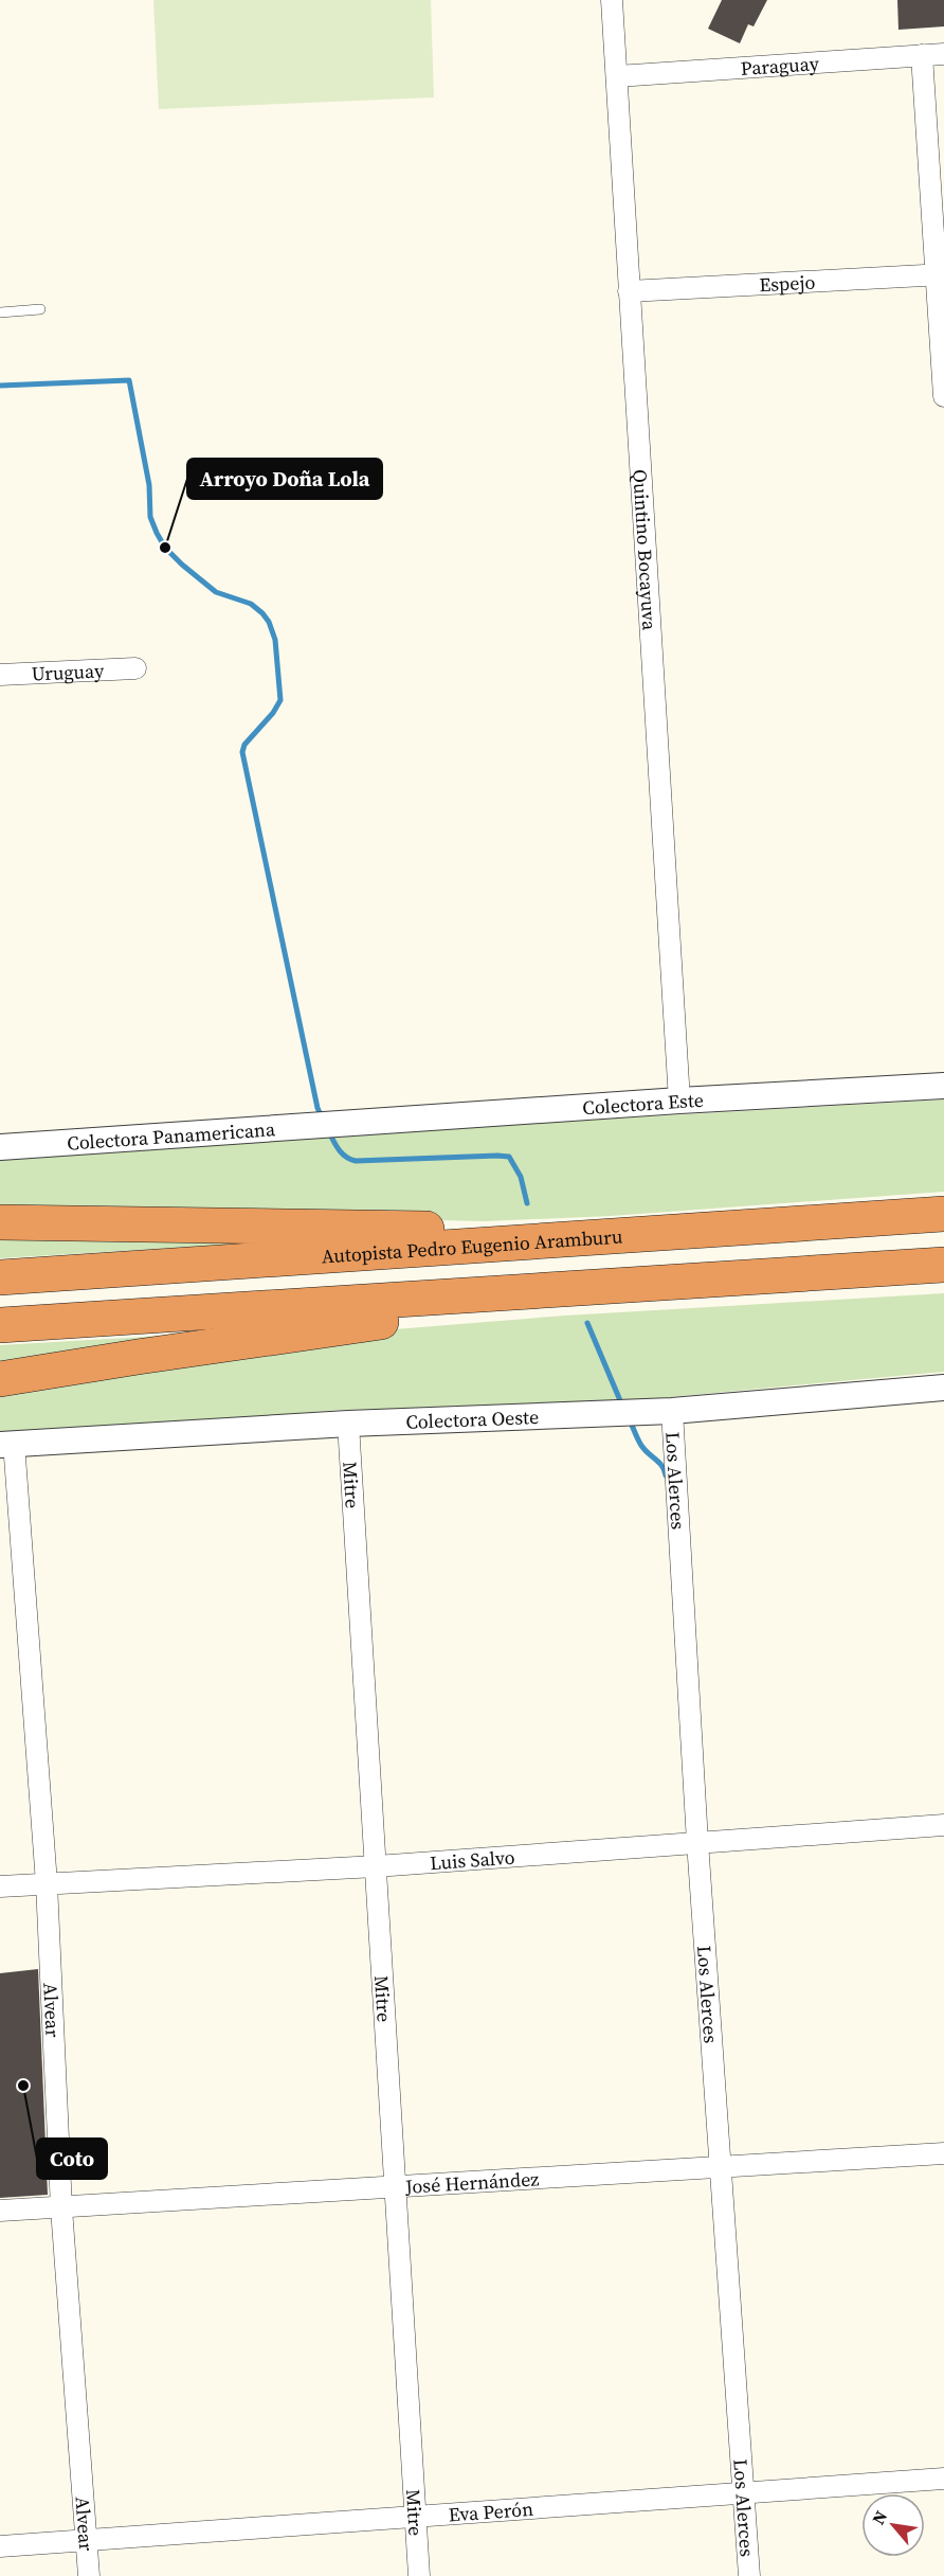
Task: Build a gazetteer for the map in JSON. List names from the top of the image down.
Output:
{
  "streets": {
    "highway": ["Autopista Pedro Eugenio Aramburu"],
    "street": [
      "Paraguay",
      "Espejo",
      "Quintino Bocayuva",
      "Uruguay",
      "Colectora Este",
      "Colectora Panamericana",
      "Colectora Oeste",
      "Los Alerces",
      "Mitre",
      "Luis Salvo",
      "Alvear",
      "José Hernández",
      "Eva Perón"
    ]
  },
  "crossings": [
    ["Paraguay", "Quintino Bocayuva"],
    ["Espejo", "Quintino Bocayuva"],
    ["Quintino Bocayuva", "Colectora Este"],
    ["Colectora Este", "Colectora Panamericana"],
    ["Colectora Oeste", "Los Alerces"],
    ["Colectora Oeste", "Mitre"],
    ["Colectora Oeste", "Alvear"],
    ["Los Alerces", "Luis Salvo"],
    ["Los Alerces", "José Hernández"],
    ["Los Alerces", "Eva Perón"],
    ["Mitre", "Luis Salvo"],
    ["Mitre", "José Hernández"],
    ["Mitre", "Eva Perón"],
    ["Luis Salvo", "Alvear"],
    ["Alvear", "José Hernández"],
    ["Alvear", "Eva Perón"]
  ],
  "places": ["Arroyo Doña Lola", "Coto"],
  "north": "top left"
}
